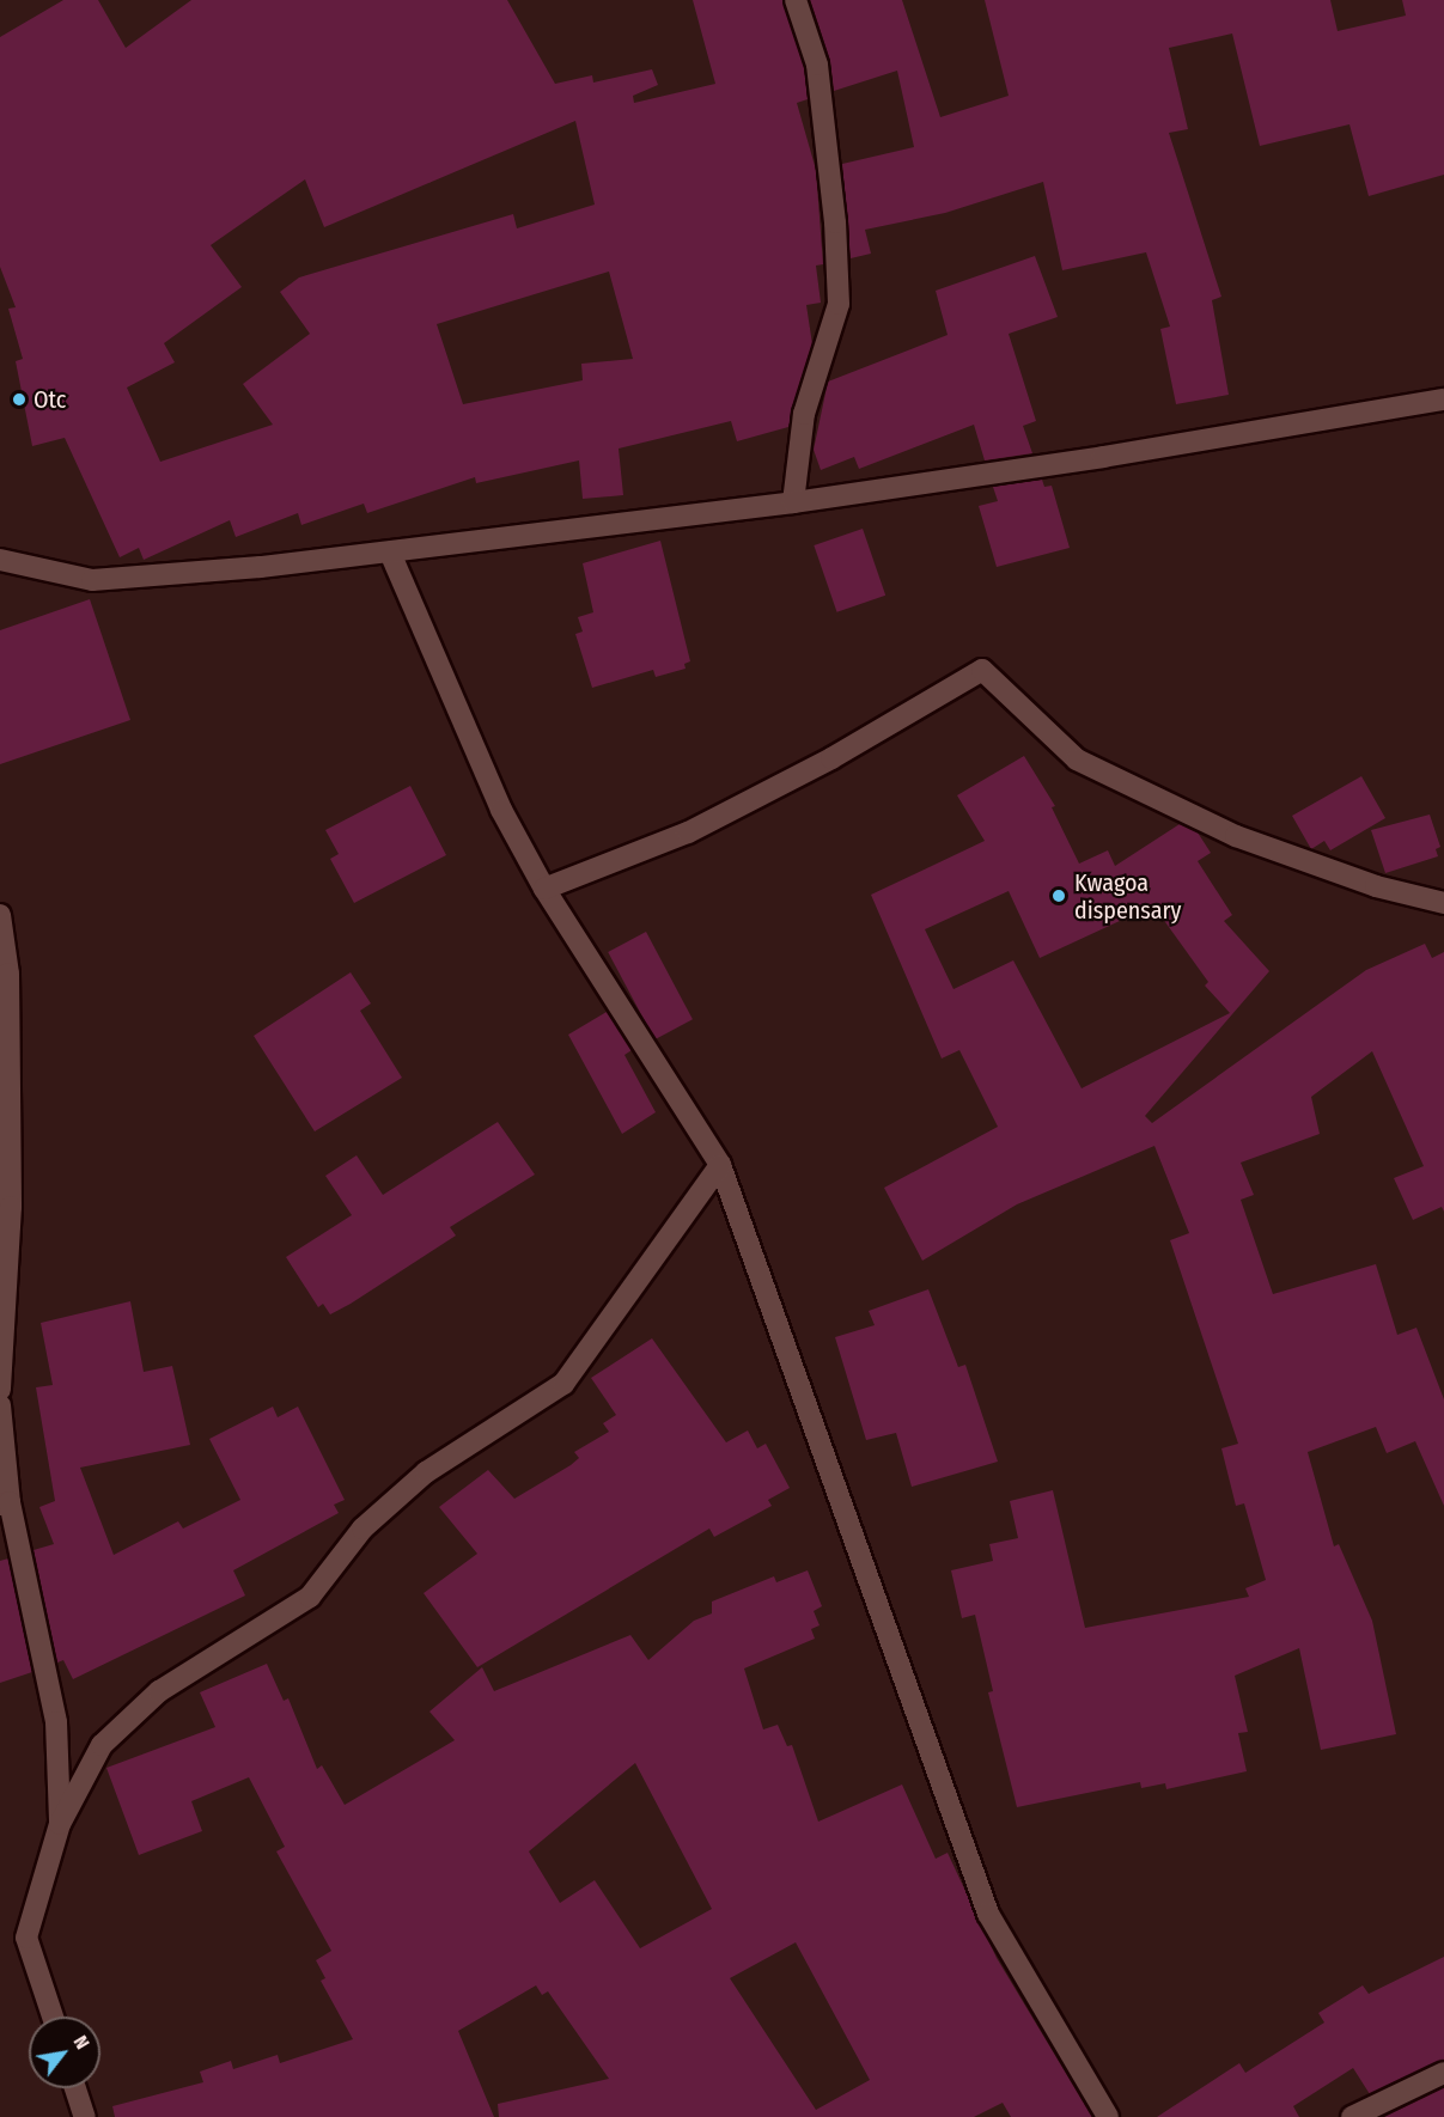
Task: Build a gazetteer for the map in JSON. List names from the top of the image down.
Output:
{
  "places": ["Otc", "Kwagoa dispensary"],
  "north": "top right"
}
